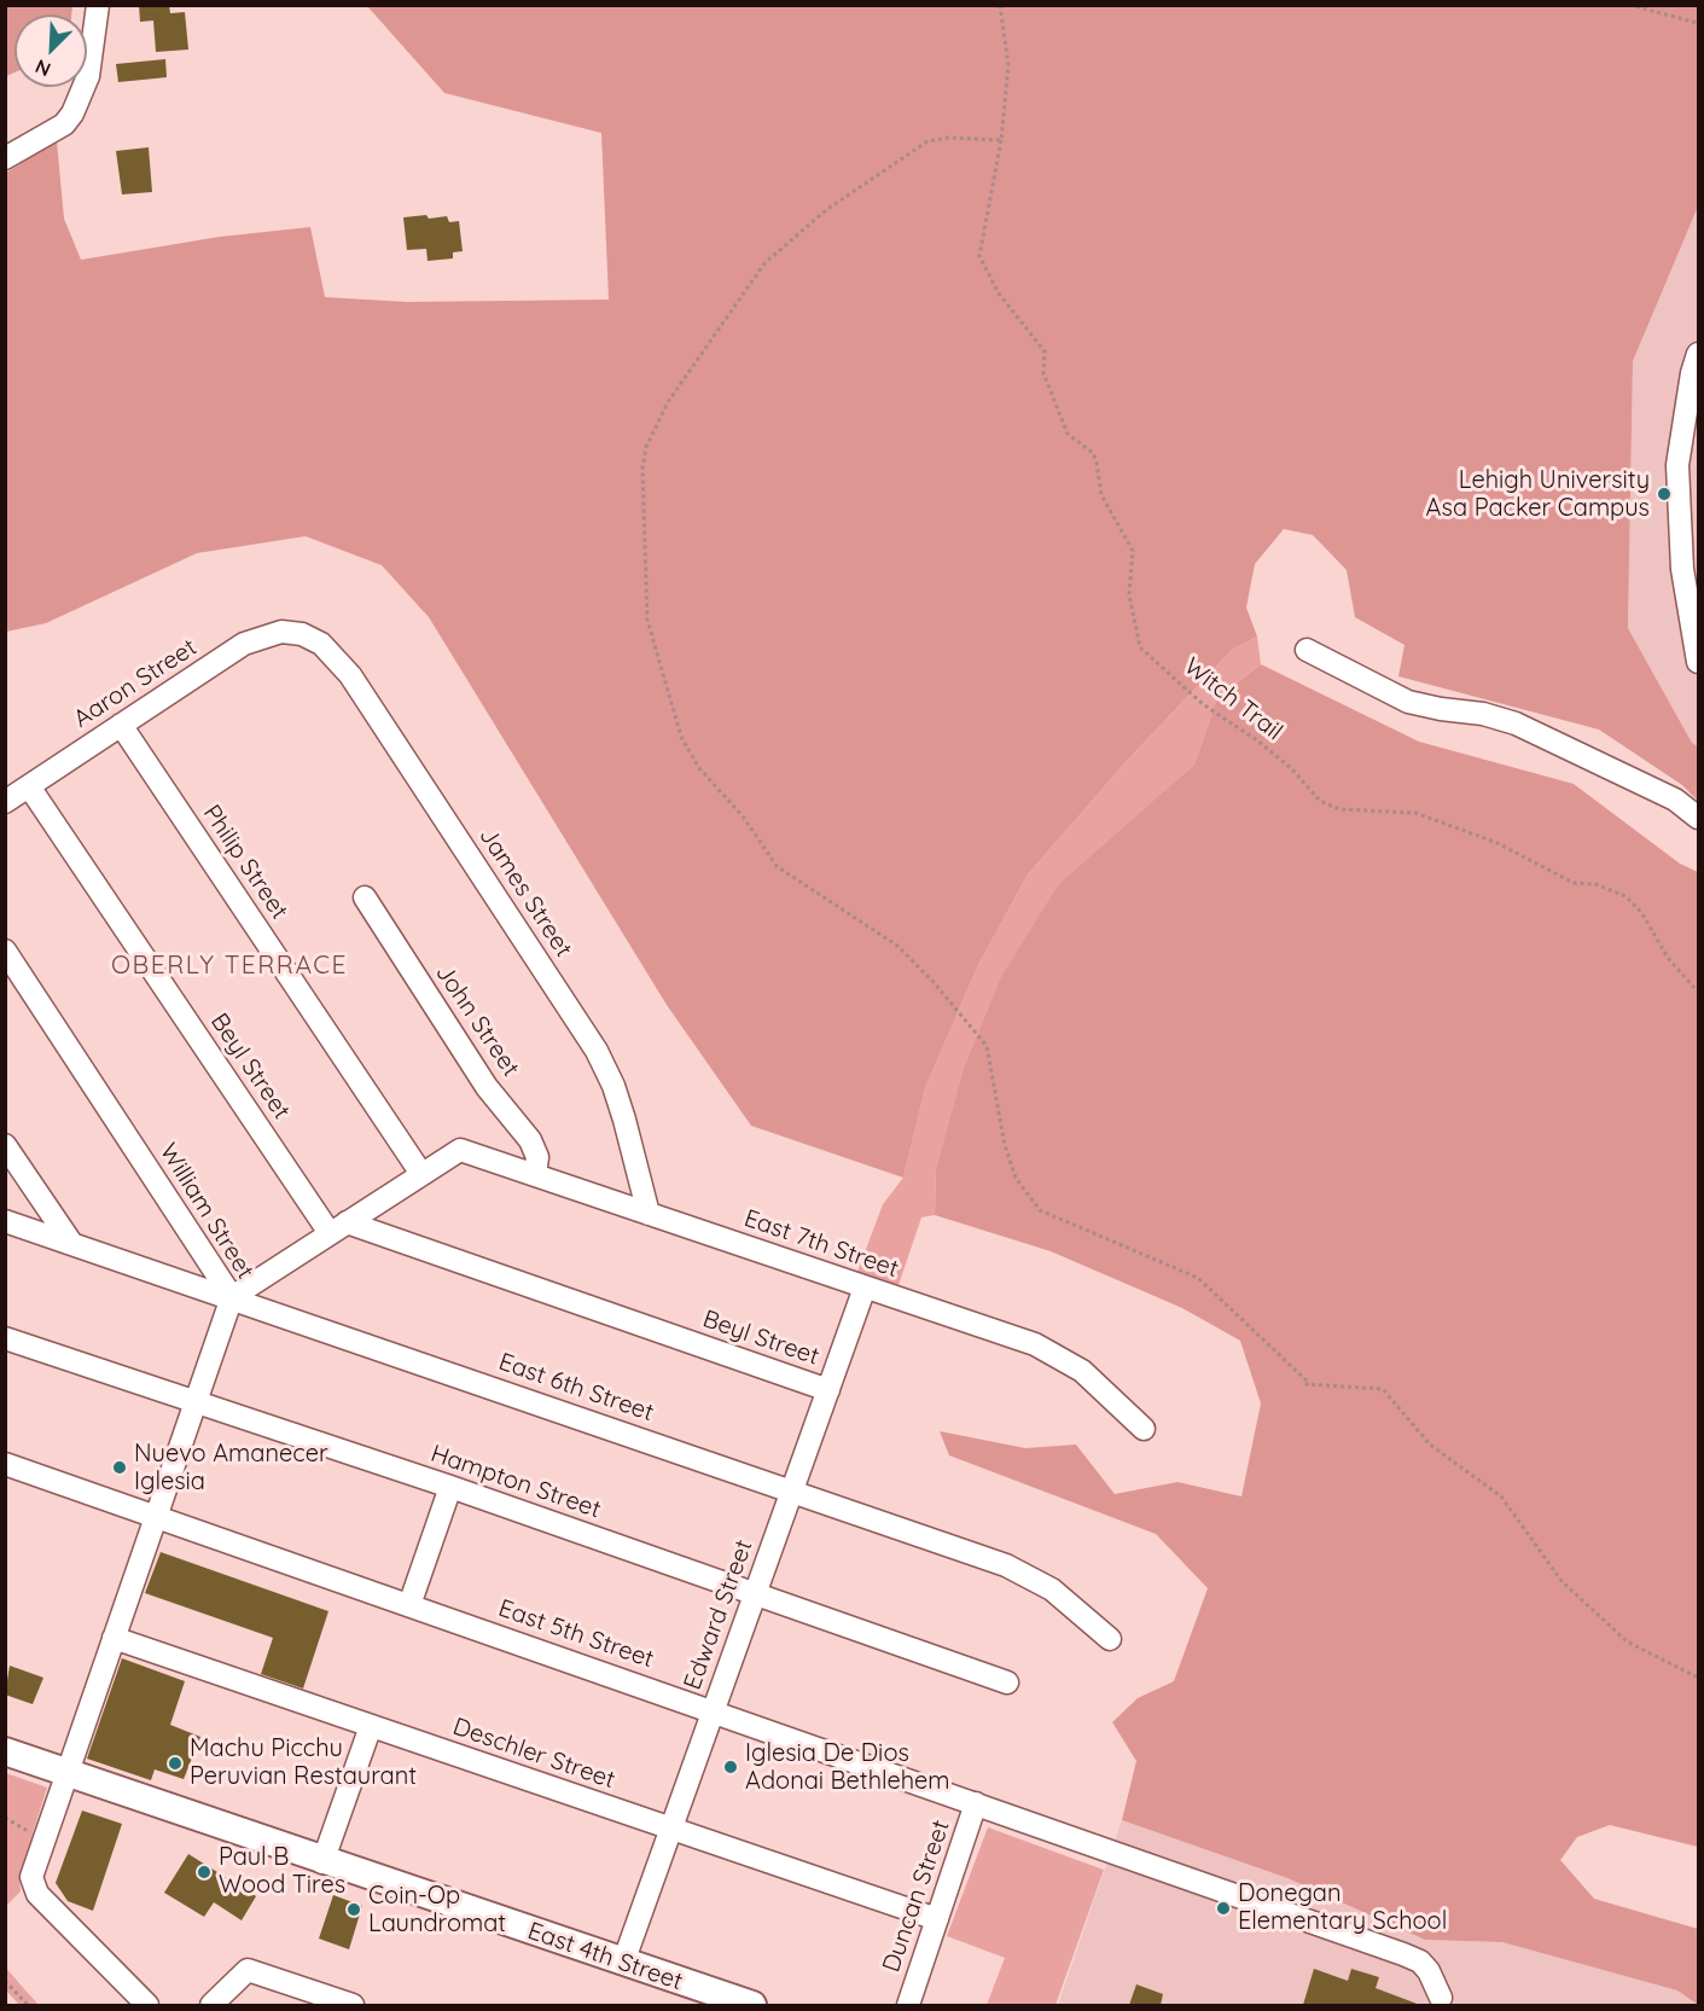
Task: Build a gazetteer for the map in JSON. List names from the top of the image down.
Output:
{
  "streets": {
    "main road": ["East 4th Street"],
    "street": [
      "Aaron Street",
      "Philip Street",
      "James Street",
      "John Street",
      "Beyl Street",
      "William Street",
      "East 7th Street",
      "East 6th Street",
      "Hampton Street",
      "Edward Street",
      "East 5th Street",
      "Deschler Street",
      "Duncan Street"
    ],
    "path": ["Witch Trail"]
  },
  "crossings": [
    ["Aaron Street", "Philip Street"],
    ["Aaron Street", "James Street"],
    ["Aaron Street", "Beyl Street"],
    ["Philip Street", "East 7th Street"],
    ["James Street", "East 7th Street"],
    ["John Street", "East 7th Street"],
    ["Beyl Street", "Edward Street"],
    ["William Street", "East 6th Street"],
    ["William Street", "Hampton Street"],
    ["William Street", "East 5th Street"],
    ["William Street", "Deschler Street"],
    ["William Street", "East 4th Street"],
    ["East 7th Street", "Edward Street"],
    ["East 6th Street", "Edward Street"],
    ["Hampton Street", "Edward Street"],
    ["Edward Street", "East 5th Street"],
    ["Edward Street", "Deschler Street"],
    ["Edward Street", "East 4th Street"],
    ["East 5th Street", "Duncan Street"],
    ["Deschler Street", "Duncan Street"]
  ],
  "districts": ["OBERLY TERRACE"],
  "places": [
    "Lehigh University Asa Packer Campus",
    "Nuevo Amanecer Iglesia",
    "Machu Picchu Peruvian Restaurant",
    "Iglesia De Dios Adonai Bethlehem",
    "Paul B Wood Tires",
    "Donegan Elementary School",
    "Coin-Op Laundromat"
  ],
  "north": "bottom left"
}
